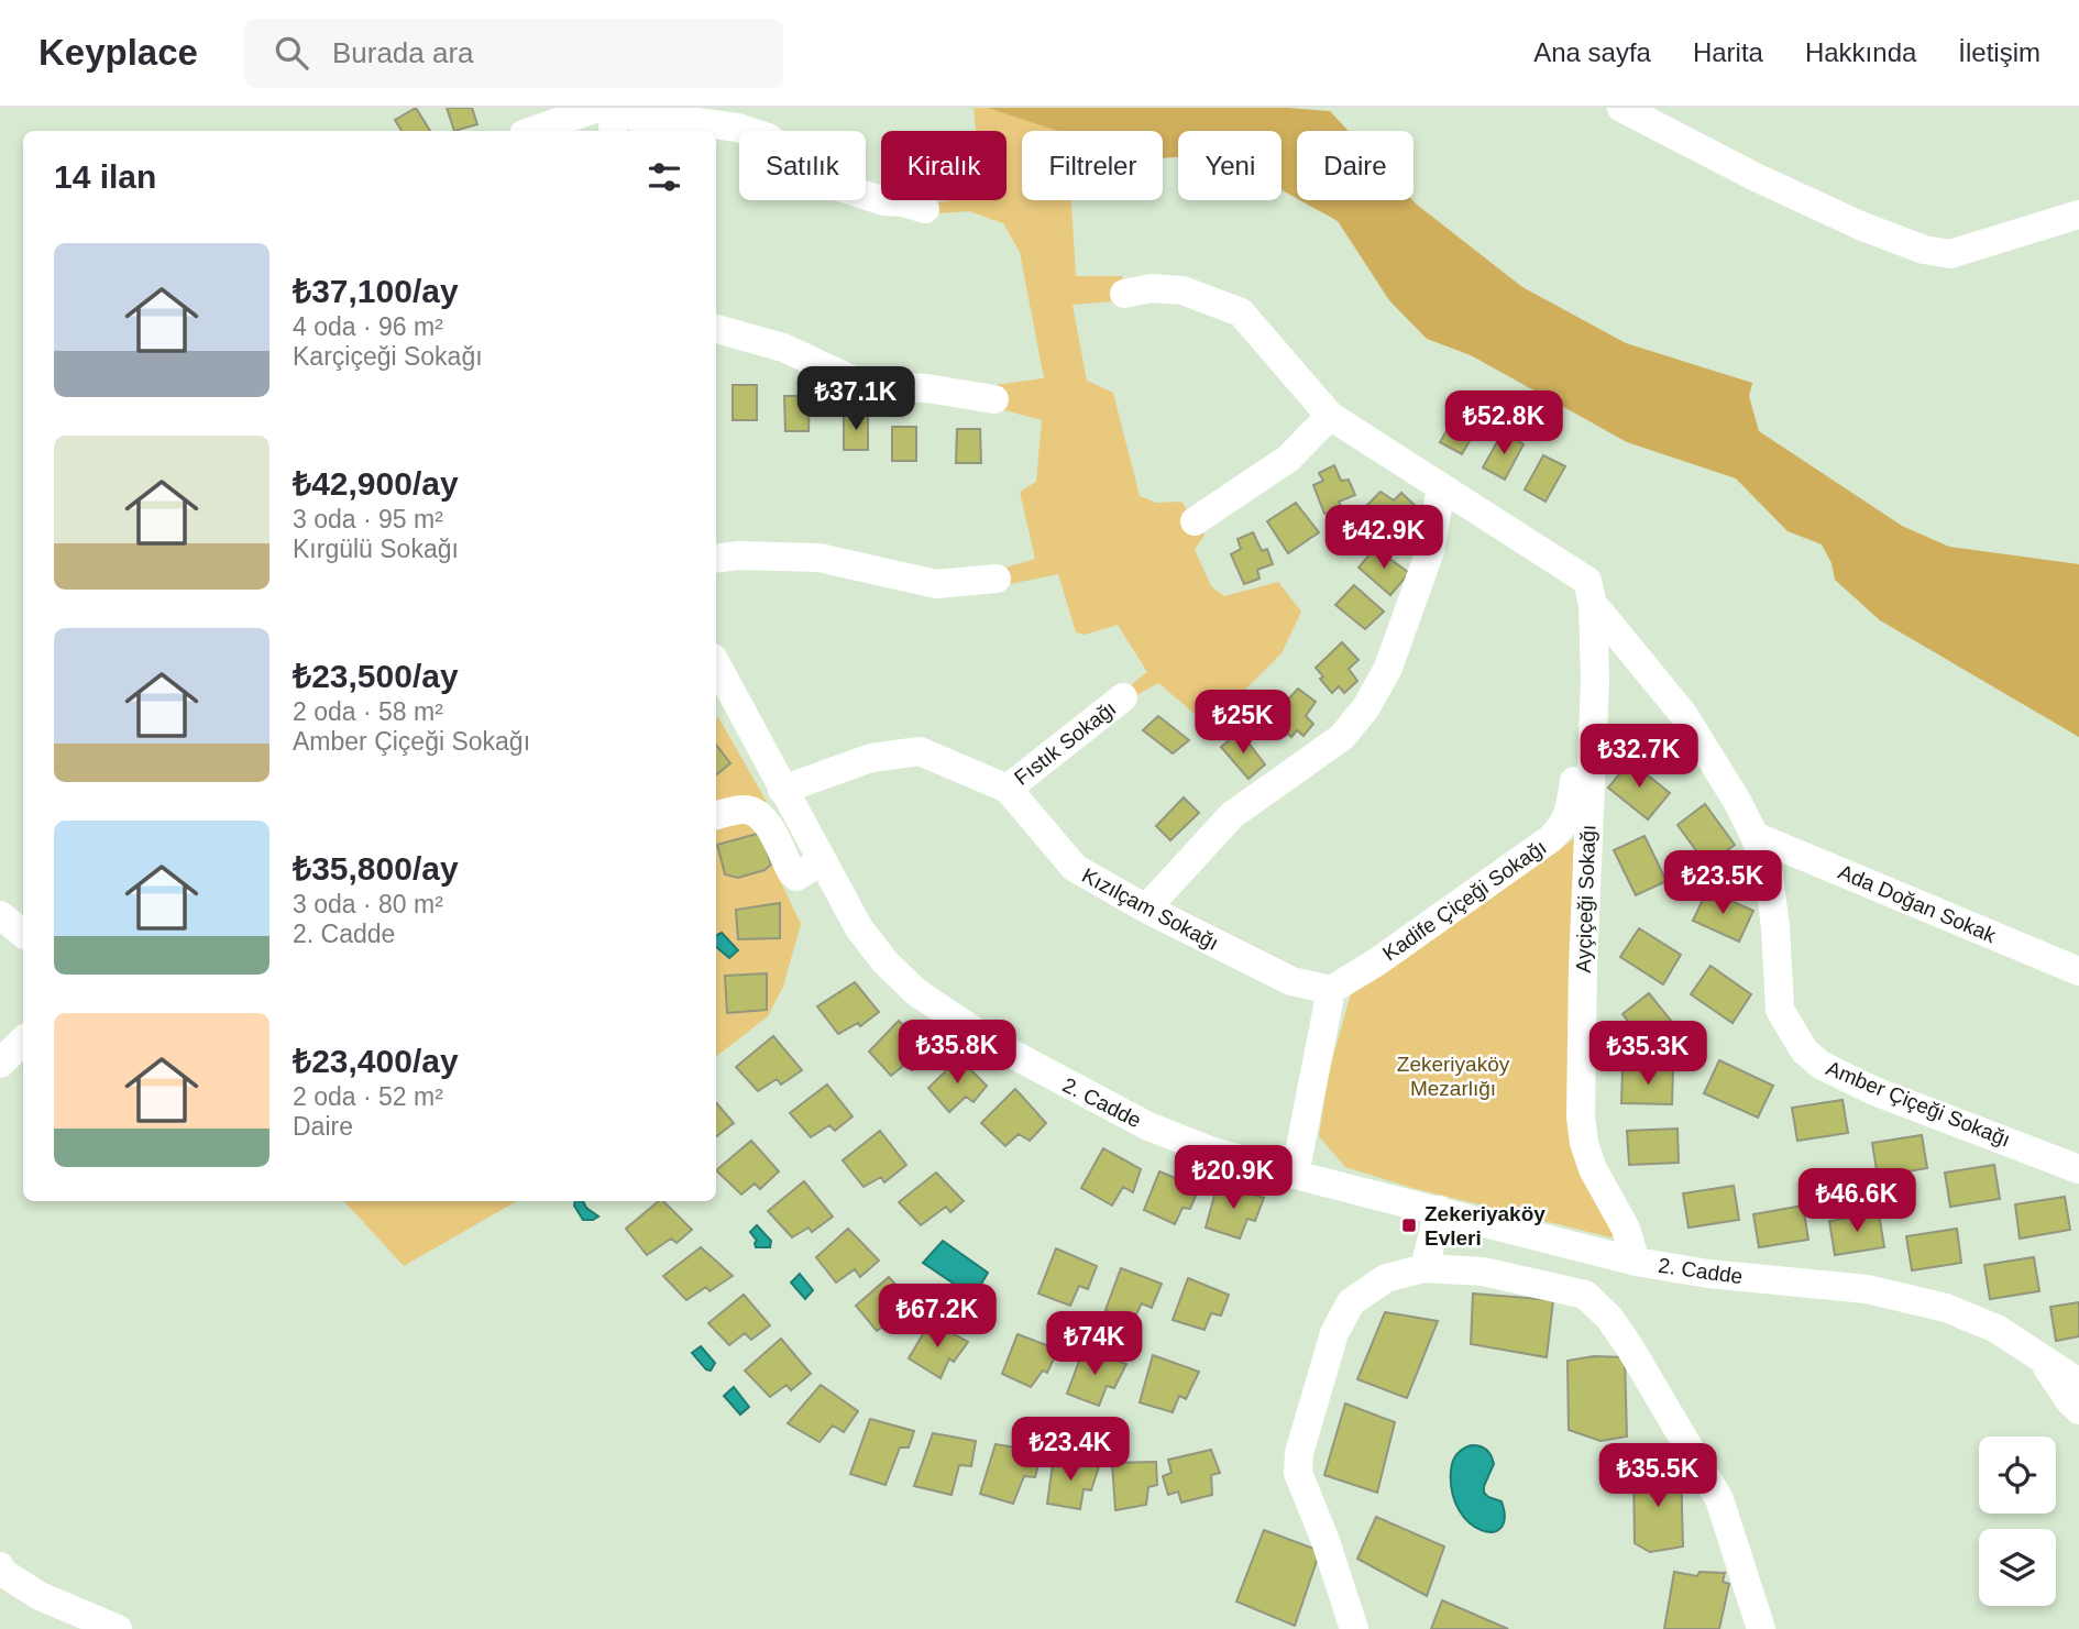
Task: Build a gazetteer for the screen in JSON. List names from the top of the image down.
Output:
{
  "streets": {
    "street": [
      "Fıstık Sokağı",
      "Ayçiçeği Sokağı",
      "Kadife Çiçeği Sokağı",
      "Ada Doğan Sokak",
      "Kızılçam Sokağı",
      "2. Cadde",
      "Amber Çiçeği Sokağı"
    ]
  },
  "crossings": [
    ["Fıstık Sokağı", "Kızılçam Sokağı"],
    ["Ayçiçeği Sokağı", "Kadife Çiçeği Sokağı"],
    ["Ayçiçeği Sokağı", "2. Cadde"],
    ["Ayçiçeği Sokağı", "Amber Çiçeği Sokağı"],
    ["Kadife Çiçeği Sokağı", "Kızılçam Sokağı"],
    ["Kadife Çiçeği Sokağı", "Amber Çiçeği Sokağı"],
    ["Ada Doğan Sokak", "Amber Çiçeği Sokağı"],
    ["Kızılçam Sokağı", "2. Cadde"]
  ],
  "parks": ["Zekeriyaköy Mezarlığı"],
  "places": {
    "transit": ["Zekeriyaköy Evleri"]
  },
  "page": {
    "header": "Keyplace",
    "search": "Burada ara",
    "nav": [
      "Ana sayfa",
      "Harita",
      "Hakkında",
      "İletişim"
    ],
    "chip": [
      "Satılık",
      "Kiralık",
      "Filtreler",
      "Yeni",
      "Daire"
    ],
    "heading": "14 ilan",
    "list": [
      {
        "name": "₺37,100/ay",
        "note": "4 oda · 96 m² · Karçiçeği Sokağı"
      },
      {
        "name": "₺42,900/ay",
        "note": "3 oda · 95 m² · Kırgülü Sokağı"
      },
      {
        "name": "₺23,500/ay",
        "note": "2 oda · 58 m² · Amber Çiçeği Sokağı"
      },
      {
        "name": "₺35,800/ay",
        "note": "3 oda · 80 m² · 2. Cadde"
      },
      {
        "name": "₺23,400/ay",
        "note": "2 oda · 52 m² · Daire"
      }
    ],
    "price": [
      "₺37.1K",
      "₺52.8K",
      "₺42.9K",
      "₺25K",
      "₺32.7K",
      "₺23.5K",
      "₺35.8K",
      "₺35.3K",
      "₺20.9K",
      "₺46.6K",
      "₺67.2K",
      "₺74K",
      "₺23.4K",
      "₺35.5K"
    ]
  }
}
